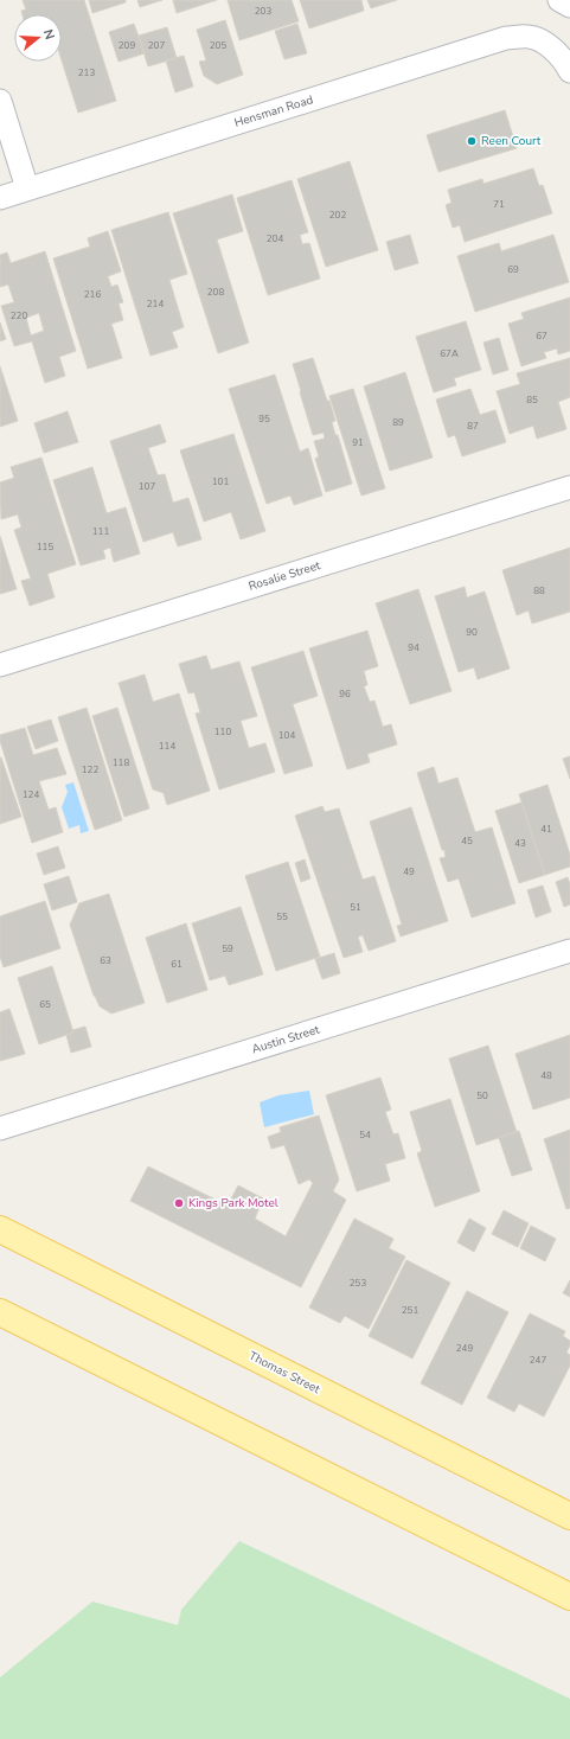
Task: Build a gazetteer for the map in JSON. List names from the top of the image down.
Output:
{
  "streets": {
    "main road": ["Thomas Street"],
    "street": ["Hensman Road", "Rosalie Street", "Austin Street"]
  },
  "places": ["Reen Court", "Kings Park Motel"],
  "house_numbers": [
    "203",
    "209",
    "207",
    "205",
    "213",
    "71",
    "202",
    "204",
    "69",
    "208",
    "216",
    "214",
    "220",
    "67",
    "67A",
    "85",
    "95",
    "89",
    "87",
    "91",
    "101",
    "107",
    "111",
    "115",
    "88",
    "90",
    "94",
    "96",
    "110",
    "104",
    "114",
    "118",
    "122",
    "124",
    "41",
    "45",
    "43",
    "49",
    "51",
    "55",
    "59",
    "63",
    "61",
    "65",
    "48",
    "50",
    "54",
    "253",
    "251",
    "249",
    "247"
  ],
  "north": "right"
}
